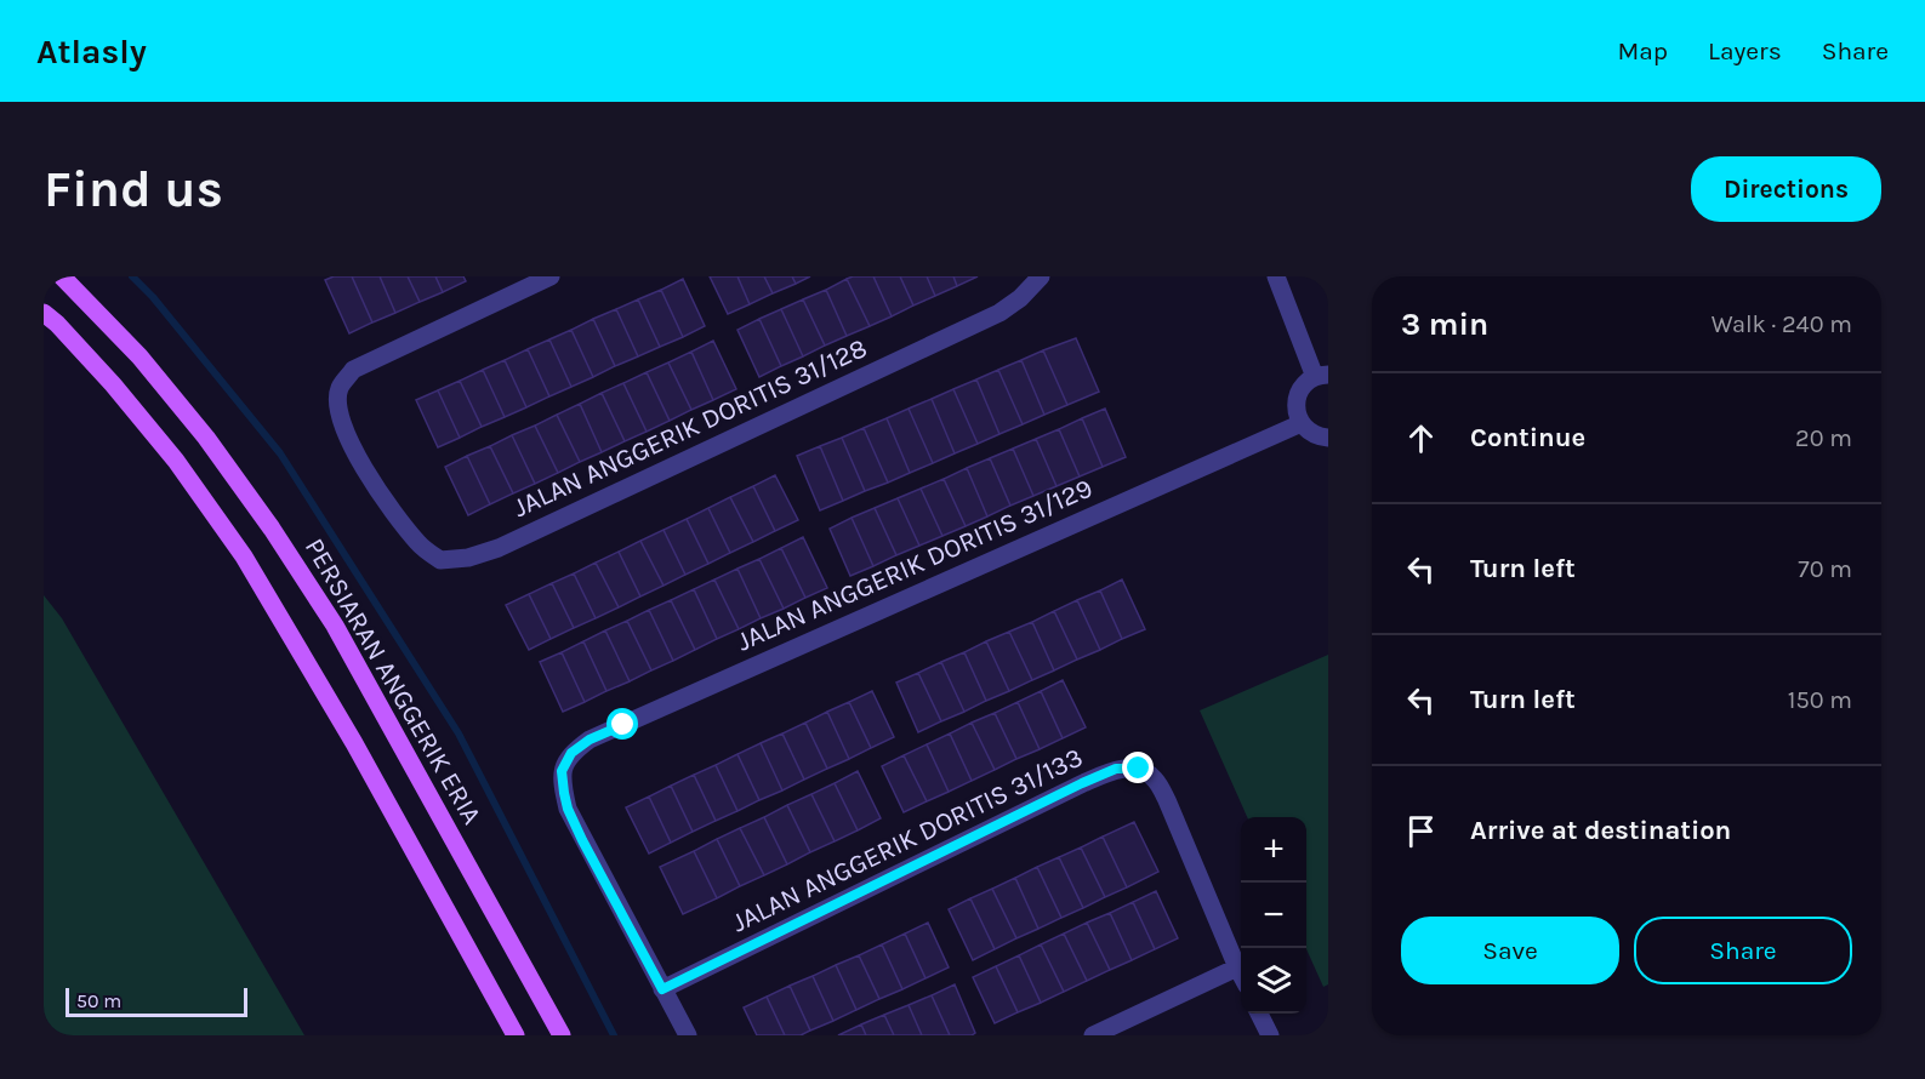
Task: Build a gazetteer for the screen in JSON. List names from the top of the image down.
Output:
{
  "streets": {
    "main road": ["PERSIARAN ANGGERIK ERIA"],
    "street": ["JALAN ANGGERIK DORITIS 31/128", "JALAN ANGGERIK DORITIS 31/129", "JALAN ANGGERIK DORITIS 31/133"]
  },
  "crossings": [
    ["JALAN ANGGERIK DORITIS 31/129", "JALAN ANGGERIK DORITIS 31/133"]
  ],
  "scale_bar": "50 m",
  "page": {
    "header": "Atlasly",
    "nav": ["Map", "Layers", "Share"],
    "buttons": [
      "Directions",
      ["Save", "Share"]
    ],
    "title": "Find us",
    "heading": ["3 min", "Walk · 240 m"],
    "list": [
      ["Continue", "20 m"],
      ["Turn left", "70 m"],
      ["Turn left", "150 m"],
      "Arrive at destination"
    ],
    "map_buttons": ["+", "−"],
    "scale": "50 m"
  }
}
